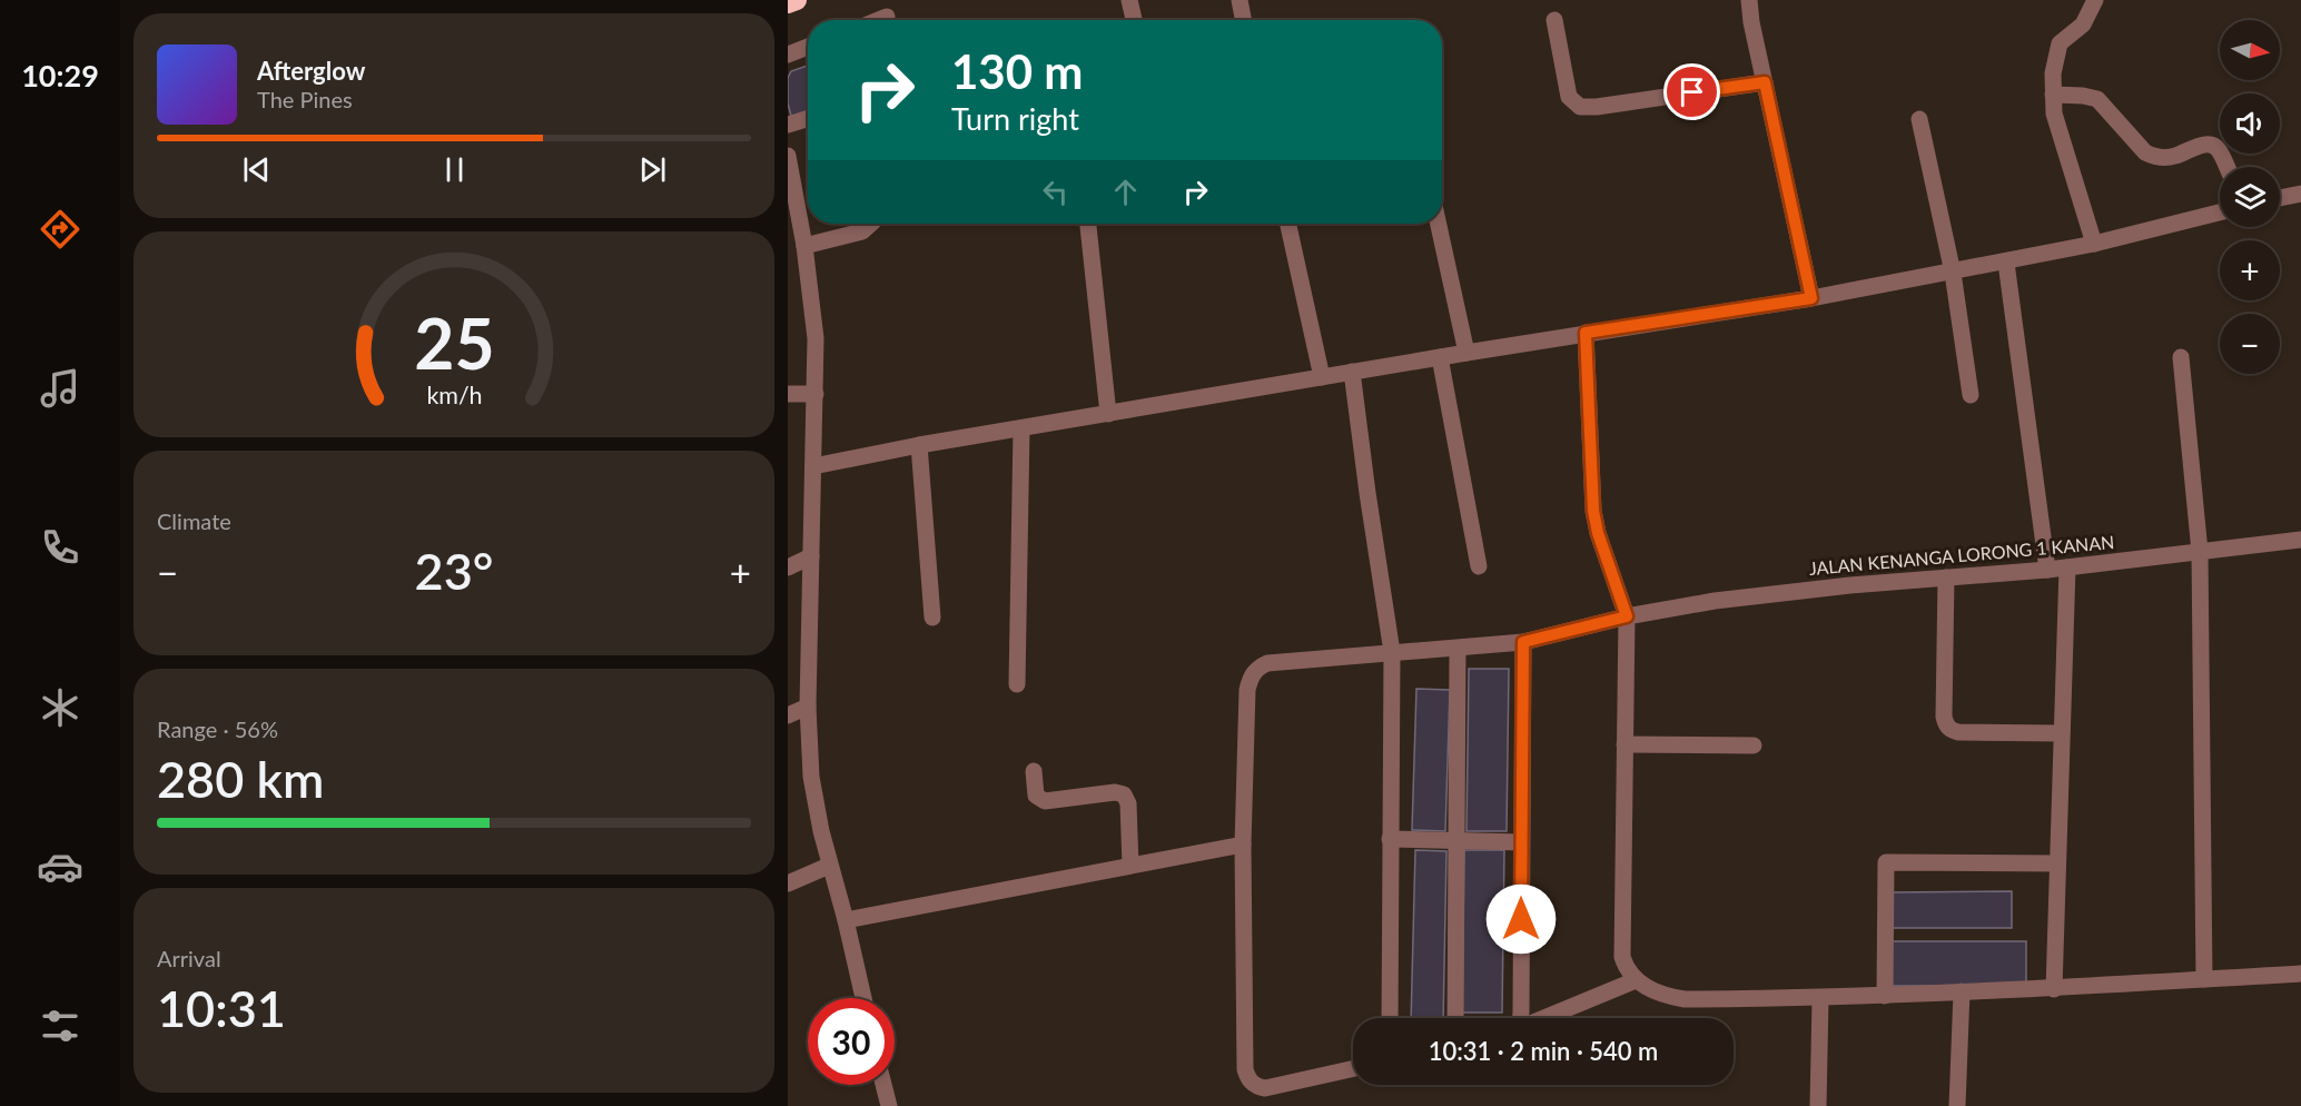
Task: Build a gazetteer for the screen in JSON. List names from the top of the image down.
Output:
{
  "streets": {
    "street": ["JALAN KENANGA LORONG 1 KANAN"]
  },
  "north": "right",
  "page": {
    "tabs": "10:29",
    "map_buttons": ["+", "−"],
    "turn": ["130 m", "Turn right"],
    "song": ["Afterglow", "The Pines"],
    "tile": [
      "Climate",
      ["Range · 56%", "280 km"],
      ["Arrival", "10:31"]
    ],
    "heat": ["−", "23°", "+"],
    "limit": "30",
    "trip": "10:31 · 2 min · 540 m",
    "gauge": ["25", "km/h"]
  }
}
